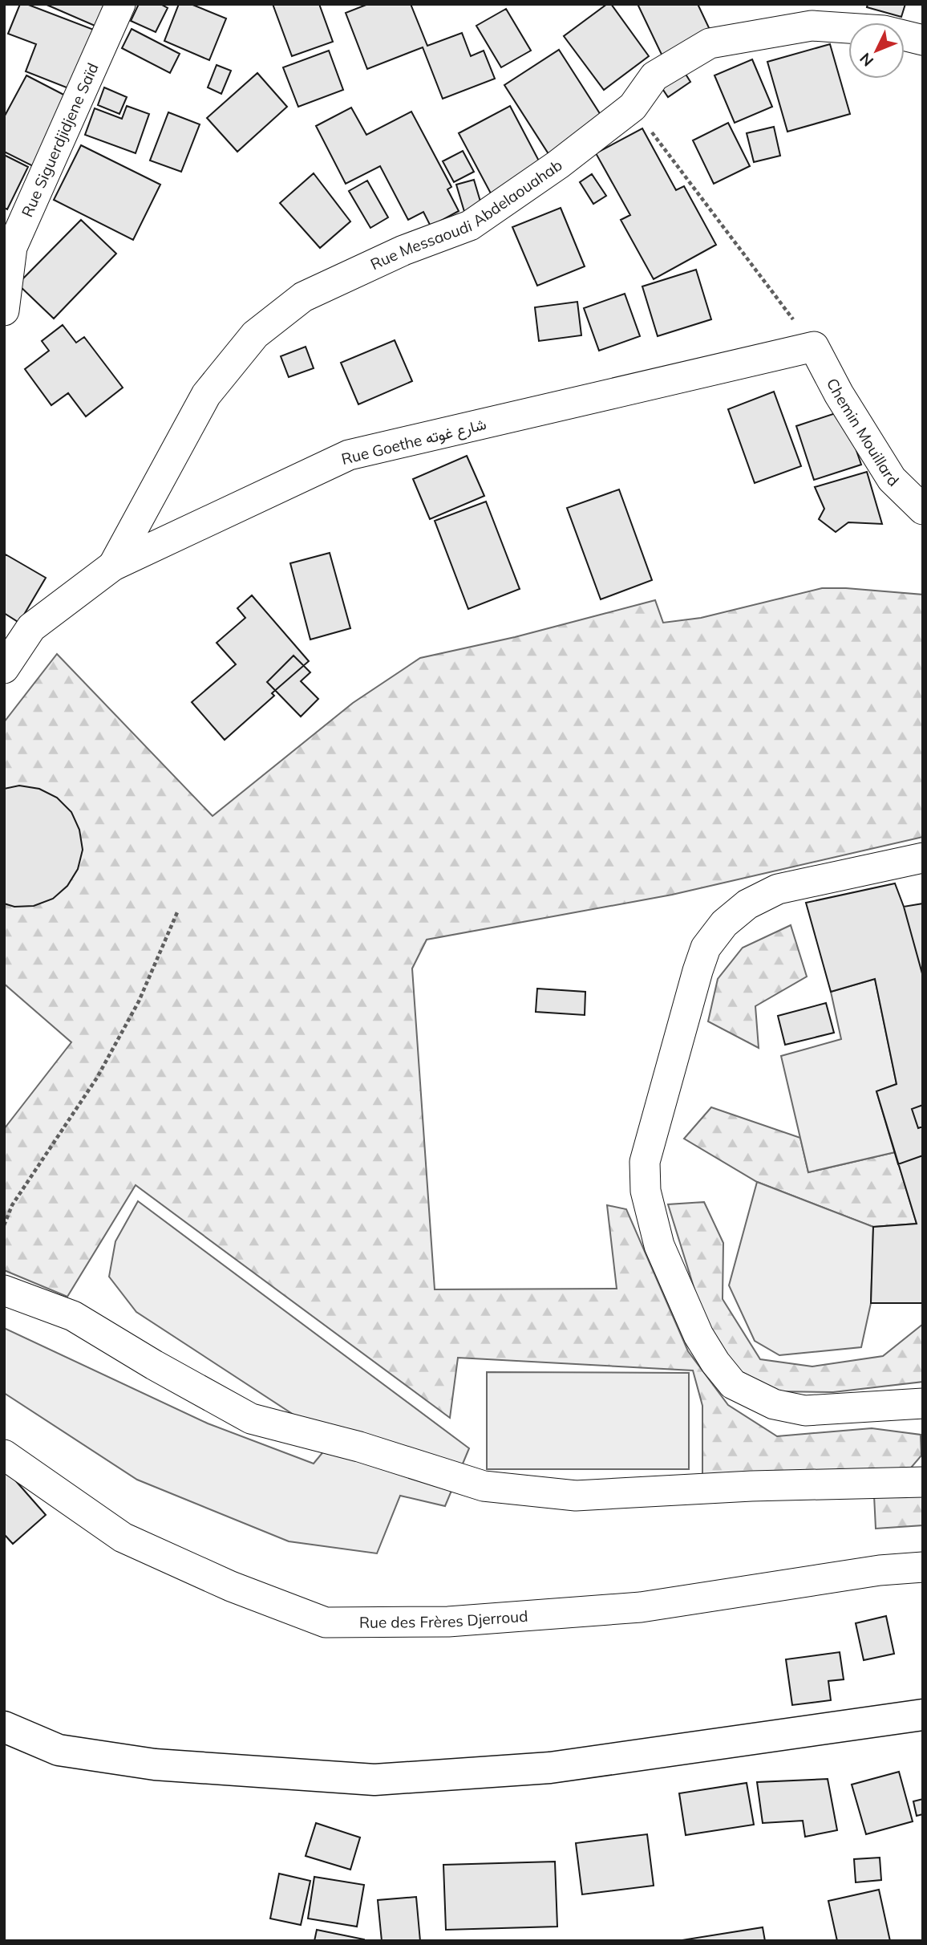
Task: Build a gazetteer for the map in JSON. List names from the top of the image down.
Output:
{
  "streets": {
    "street": [
      "Rue Siguerdjidjene Saïd",
      "Rue Messaoudi Abdelaouahab",
      "Chemin Mouillard",
      "Rue Goethe شارع غوته",
      "Rue des Frères Djerroud"
    ]
  },
  "crossings": [
    ["Rue Messaoudi Abdelaouahab", "Rue Goethe شارع غوته"],
    ["Chemin Mouillard", "Rue Goethe شارع غوته"]
  ],
  "north": "bottom left"
}
